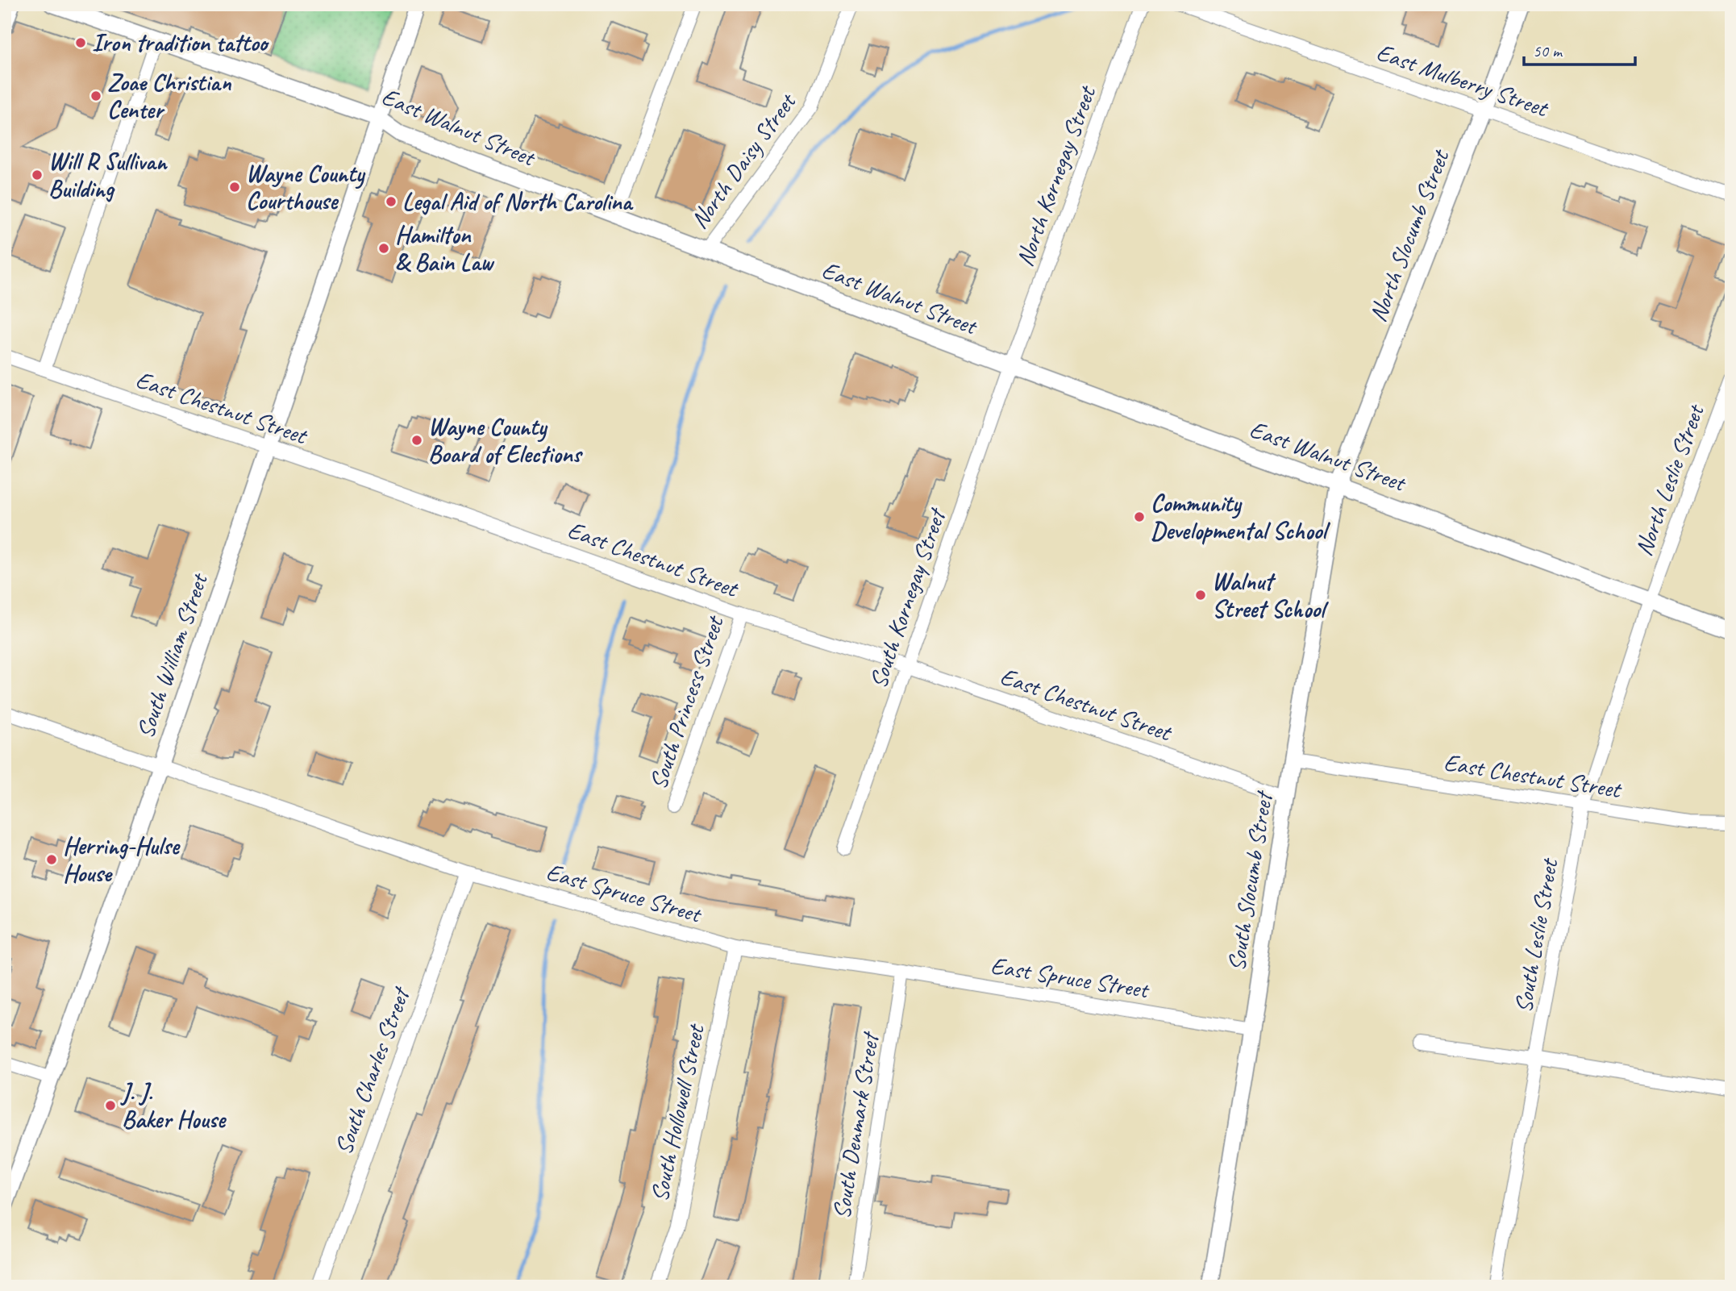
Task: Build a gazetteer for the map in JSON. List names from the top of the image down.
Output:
{
  "streets": {
    "street": [
      "East Mulberry Street",
      "East Walnut Street",
      "North Daisy Street",
      "North Kornegay Street",
      "North Slocumb Street",
      "East Chestnut Street",
      "North Leslie Street",
      "South Kornegay Street",
      "South William Street",
      "South Princess Street",
      "South Slocumb Street",
      "East Spruce Street",
      "South Leslie Street",
      "South Charles Street",
      "South Hollowell Street",
      "South Denmark Street"
    ]
  },
  "crossings": [
    ["East Mulberry Street", "North Slocumb Street"],
    ["East Walnut Street", "North Daisy Street"],
    ["East Walnut Street", "North Kornegay Street"],
    ["East Walnut Street", "North Slocumb Street"],
    ["East Walnut Street", "North Leslie Street"],
    ["East Walnut Street", "South Kornegay Street"],
    ["East Walnut Street", "South William Street"],
    ["East Walnut Street", "South Slocumb Street"],
    ["East Walnut Street", "South Leslie Street"],
    ["North Kornegay Street", "South Kornegay Street"],
    ["North Slocumb Street", "South Slocumb Street"],
    ["East Chestnut Street", "South Kornegay Street"],
    ["East Chestnut Street", "South William Street"],
    ["East Chestnut Street", "South Princess Street"],
    ["East Chestnut Street", "South Slocumb Street"],
    ["East Chestnut Street", "South Leslie Street"],
    ["North Leslie Street", "South Leslie Street"],
    ["South William Street", "East Spruce Street"],
    ["South Slocumb Street", "East Spruce Street"],
    ["East Spruce Street", "South Charles Street"],
    ["East Spruce Street", "South Hollowell Street"],
    ["East Spruce Street", "South Denmark Street"]
  ],
  "places": [
    "Iron tradition tattoo",
    "Zoae Christian Center",
    "Will R Sullivan Building",
    "Wayne County Courthouse",
    "Legal Aid of North Carolina",
    "Hamilton & Bain Law",
    "Wayne County Board of Elections",
    "Community Developmental School",
    "Walnut Street School",
    "Herring-Hulse House",
    "J. J. Baker House"
  ],
  "scale_bar": "50 m"
}
